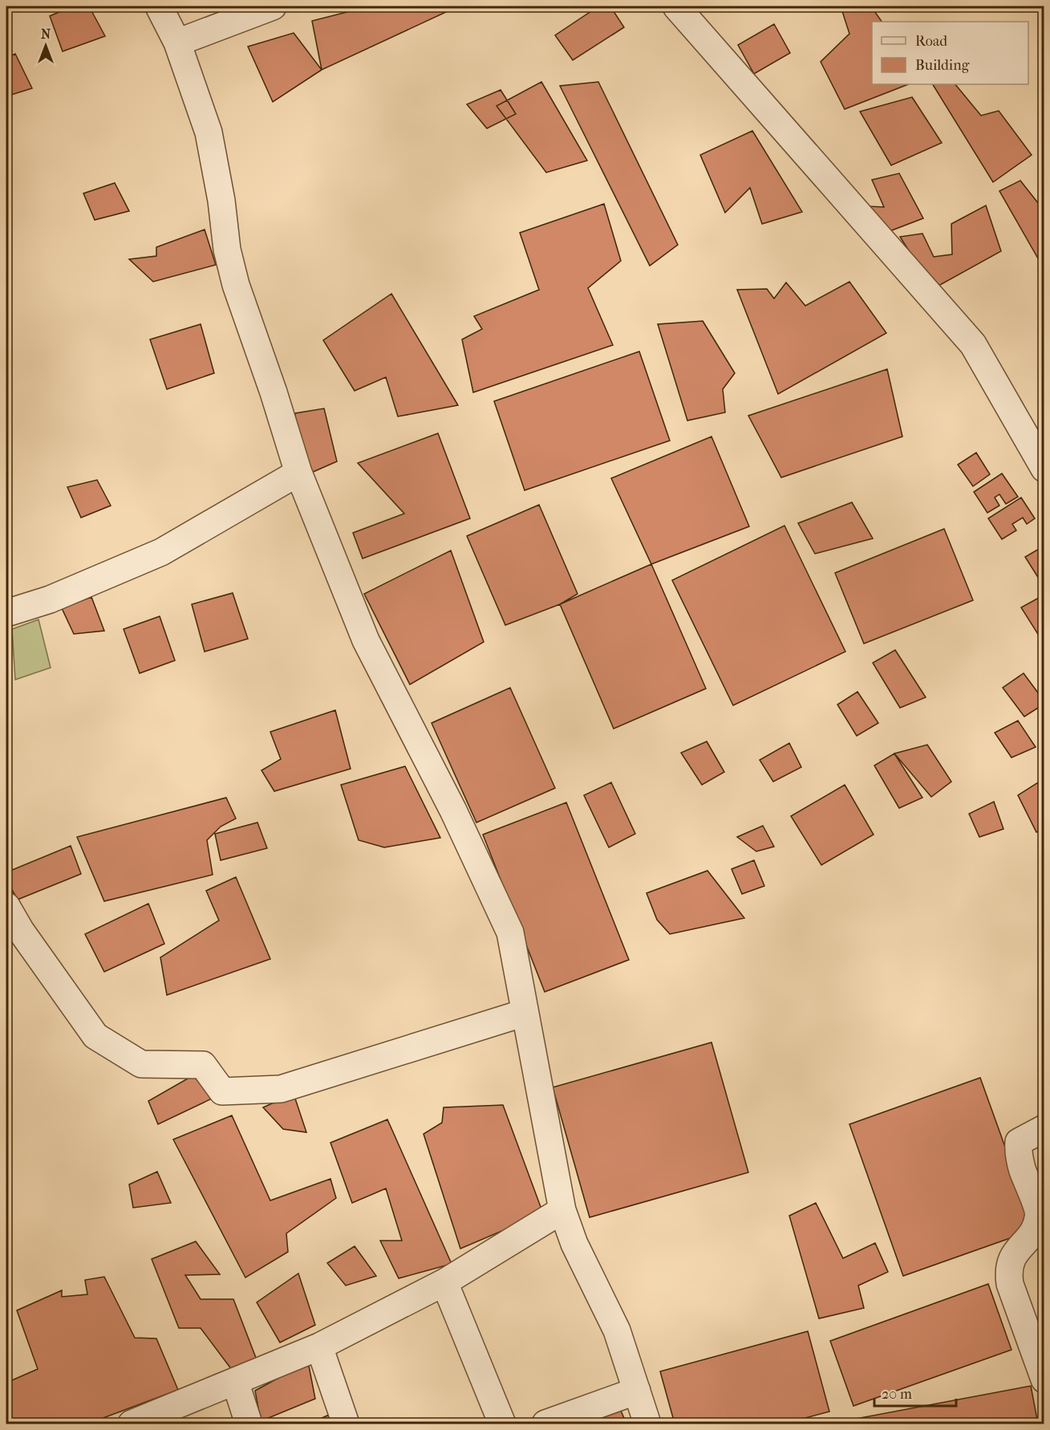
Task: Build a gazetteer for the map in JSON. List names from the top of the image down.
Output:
{
  "legend": ["Road", "Building"],
  "scale_bar": "20 m",
  "north": "top"
}
